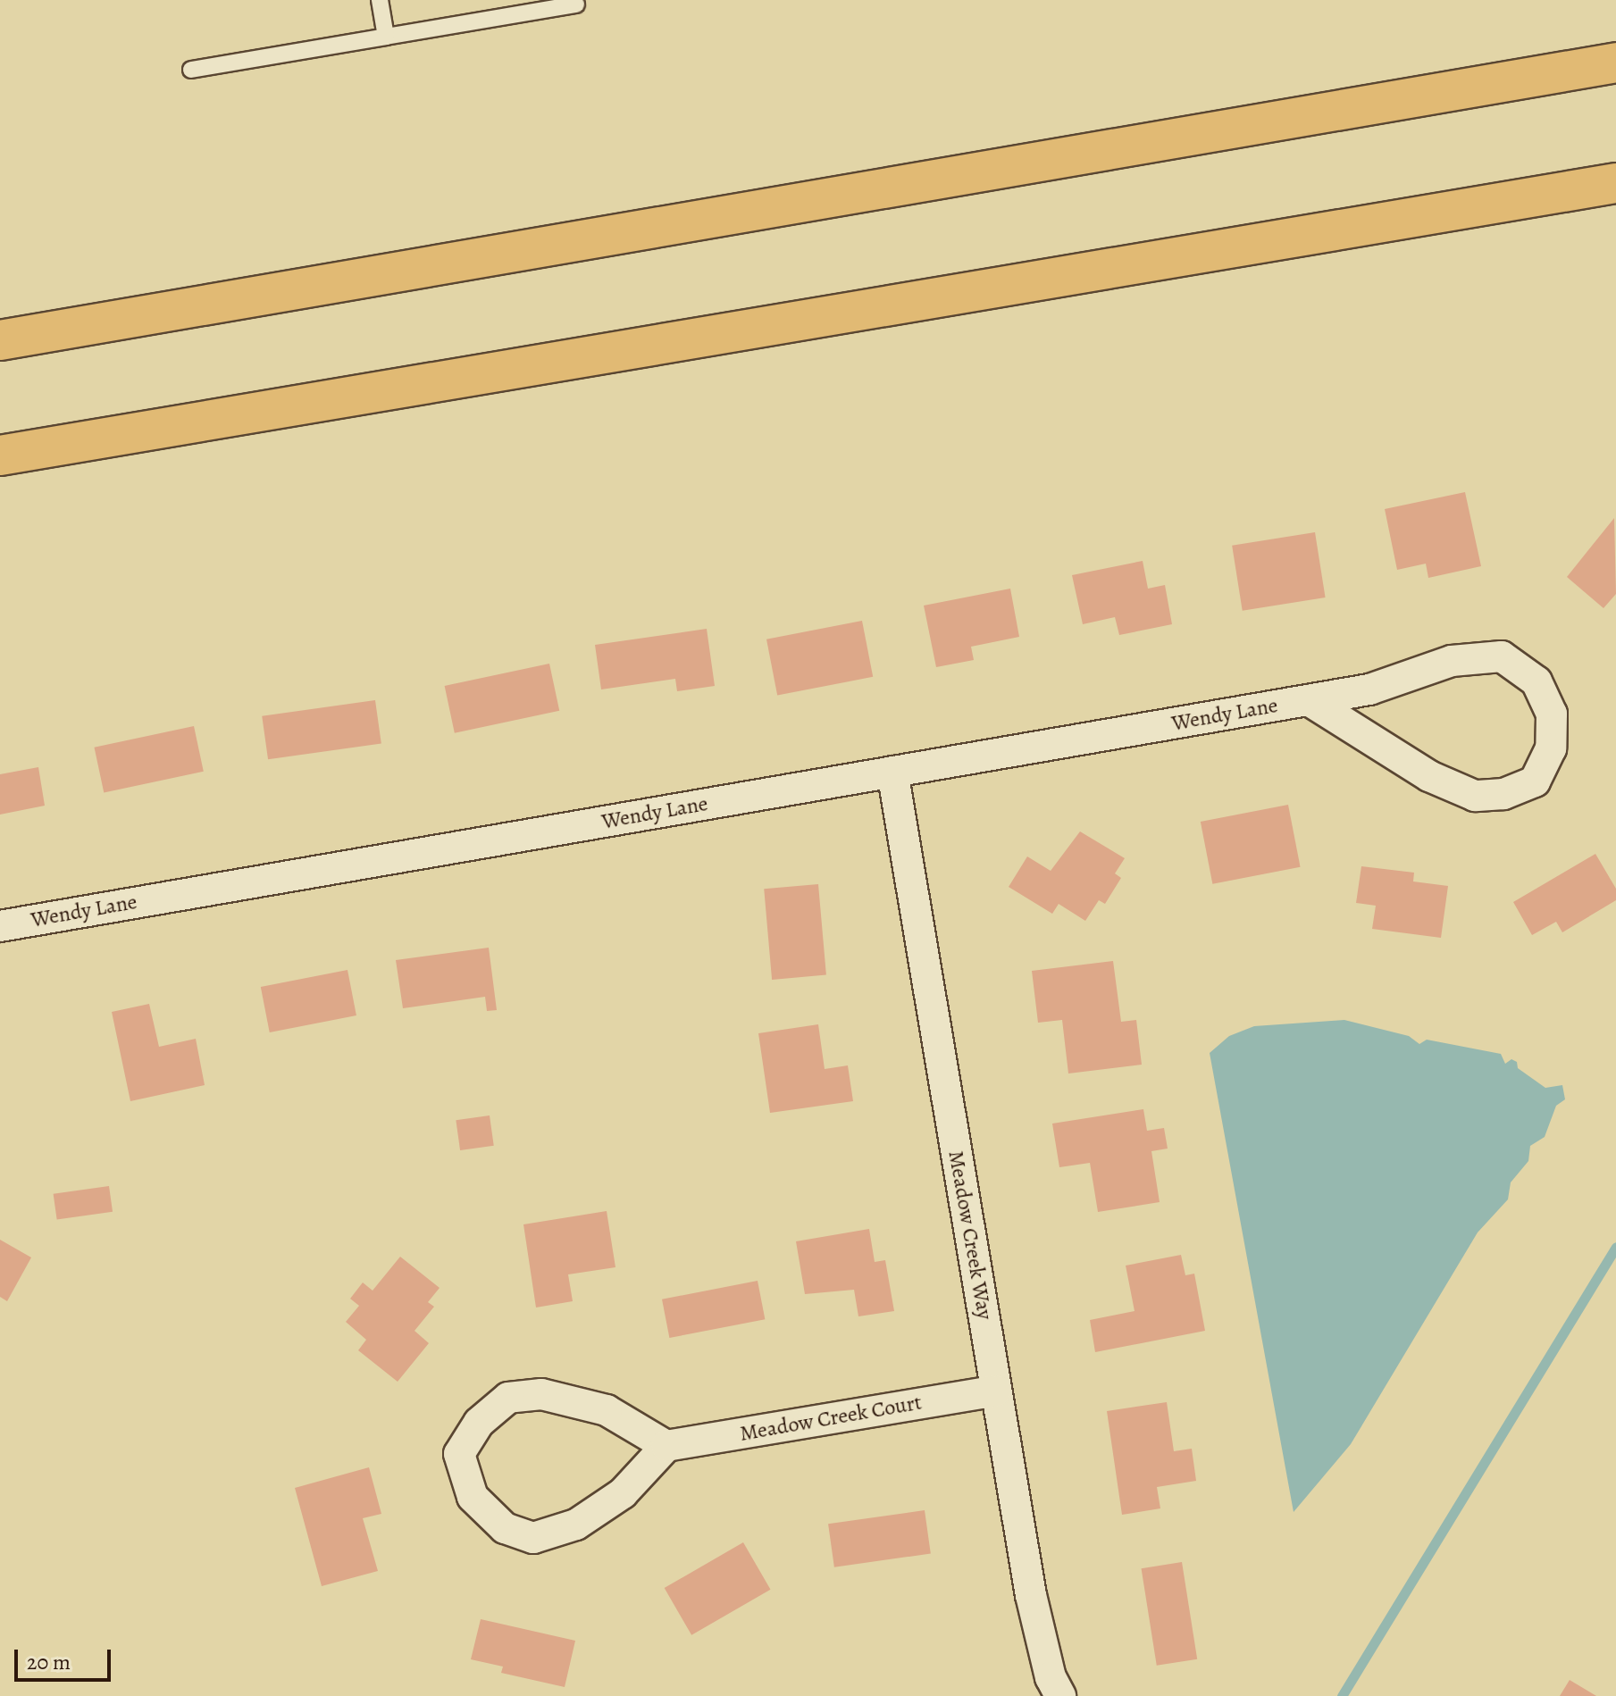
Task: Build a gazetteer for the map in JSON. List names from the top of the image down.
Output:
{
  "streets": {
    "street": ["Wendy Lane", "Meadow Creek Way", "Meadow Creek Court"]
  },
  "crossings": [
    ["Wendy Lane", "Meadow Creek Way"],
    ["Meadow Creek Way", "Meadow Creek Court"]
  ],
  "scale_bar": "20 m"
}
